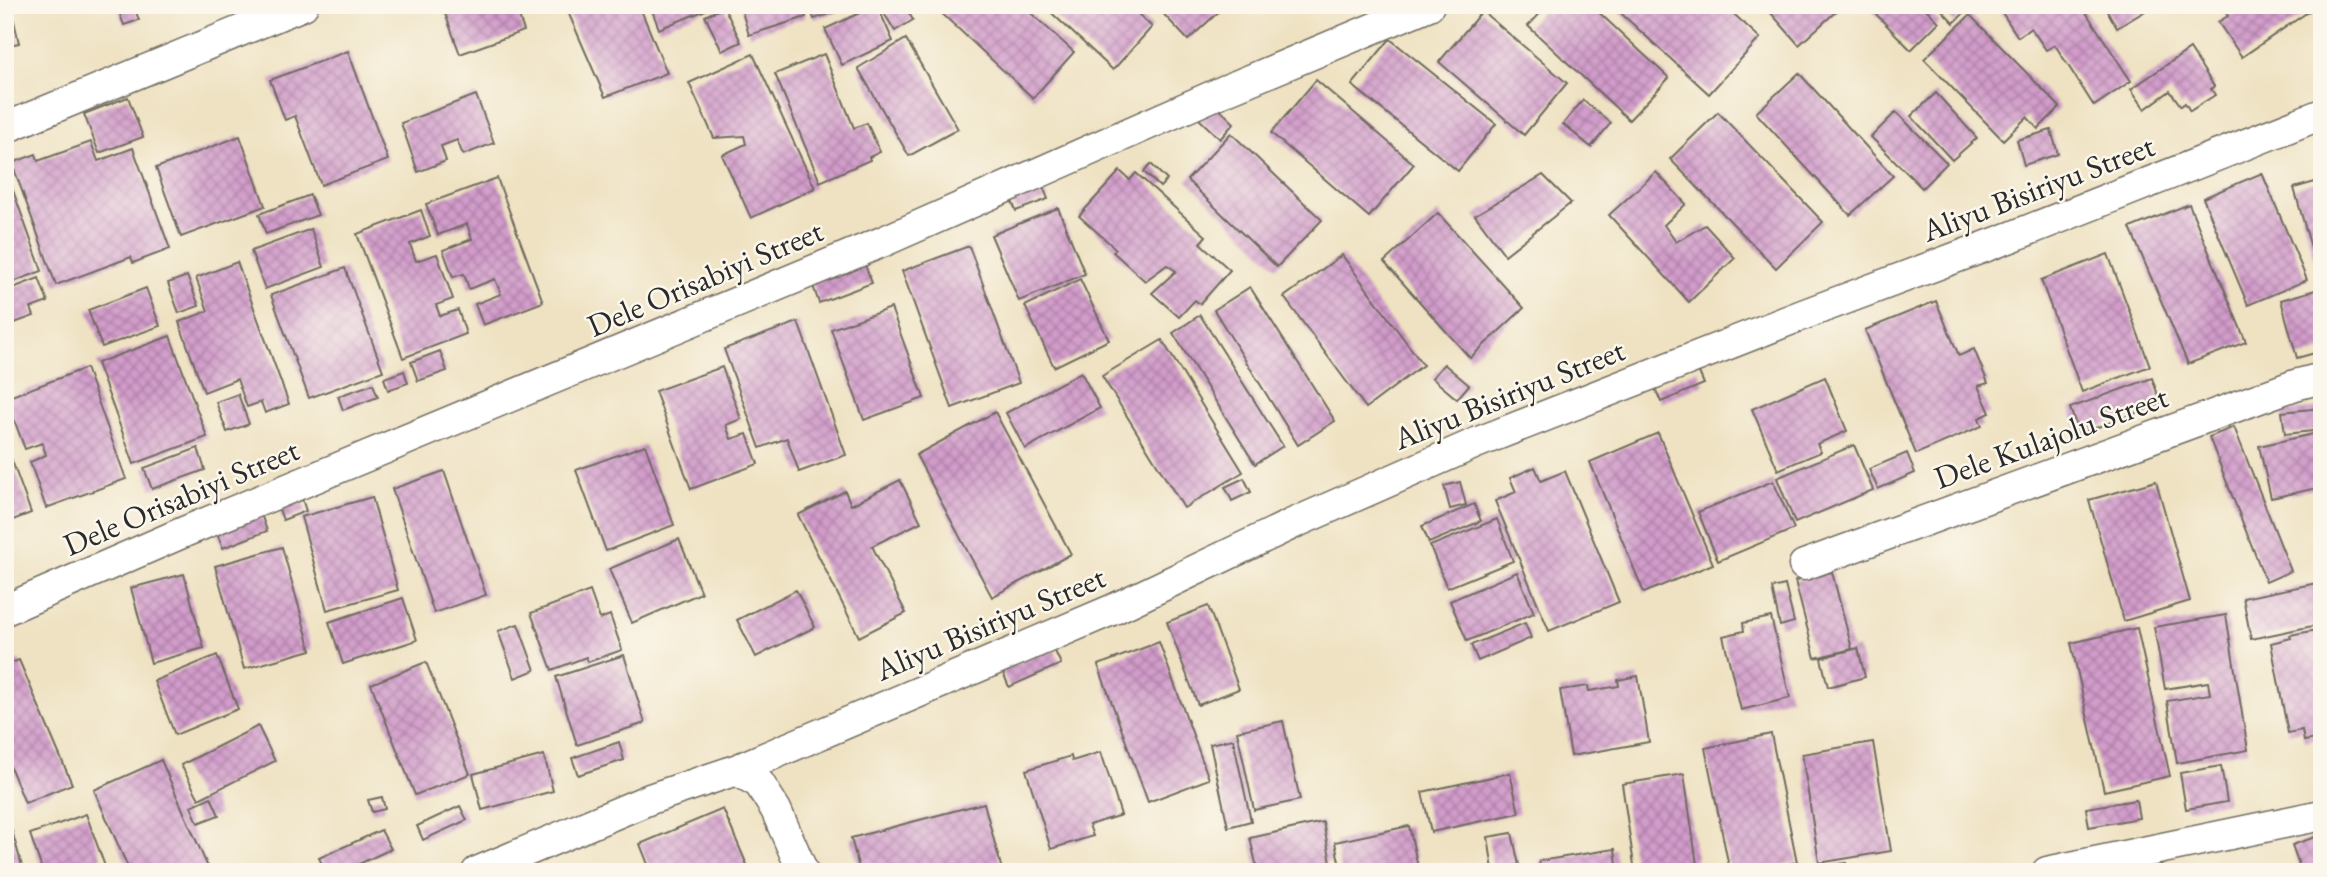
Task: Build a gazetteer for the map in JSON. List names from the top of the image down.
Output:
{
  "streets": {
    "street": ["Aliyu Bisiriyu Street", "Dele Orisabiyi Street", "Dele Kulajolu Street"]
  }
}
